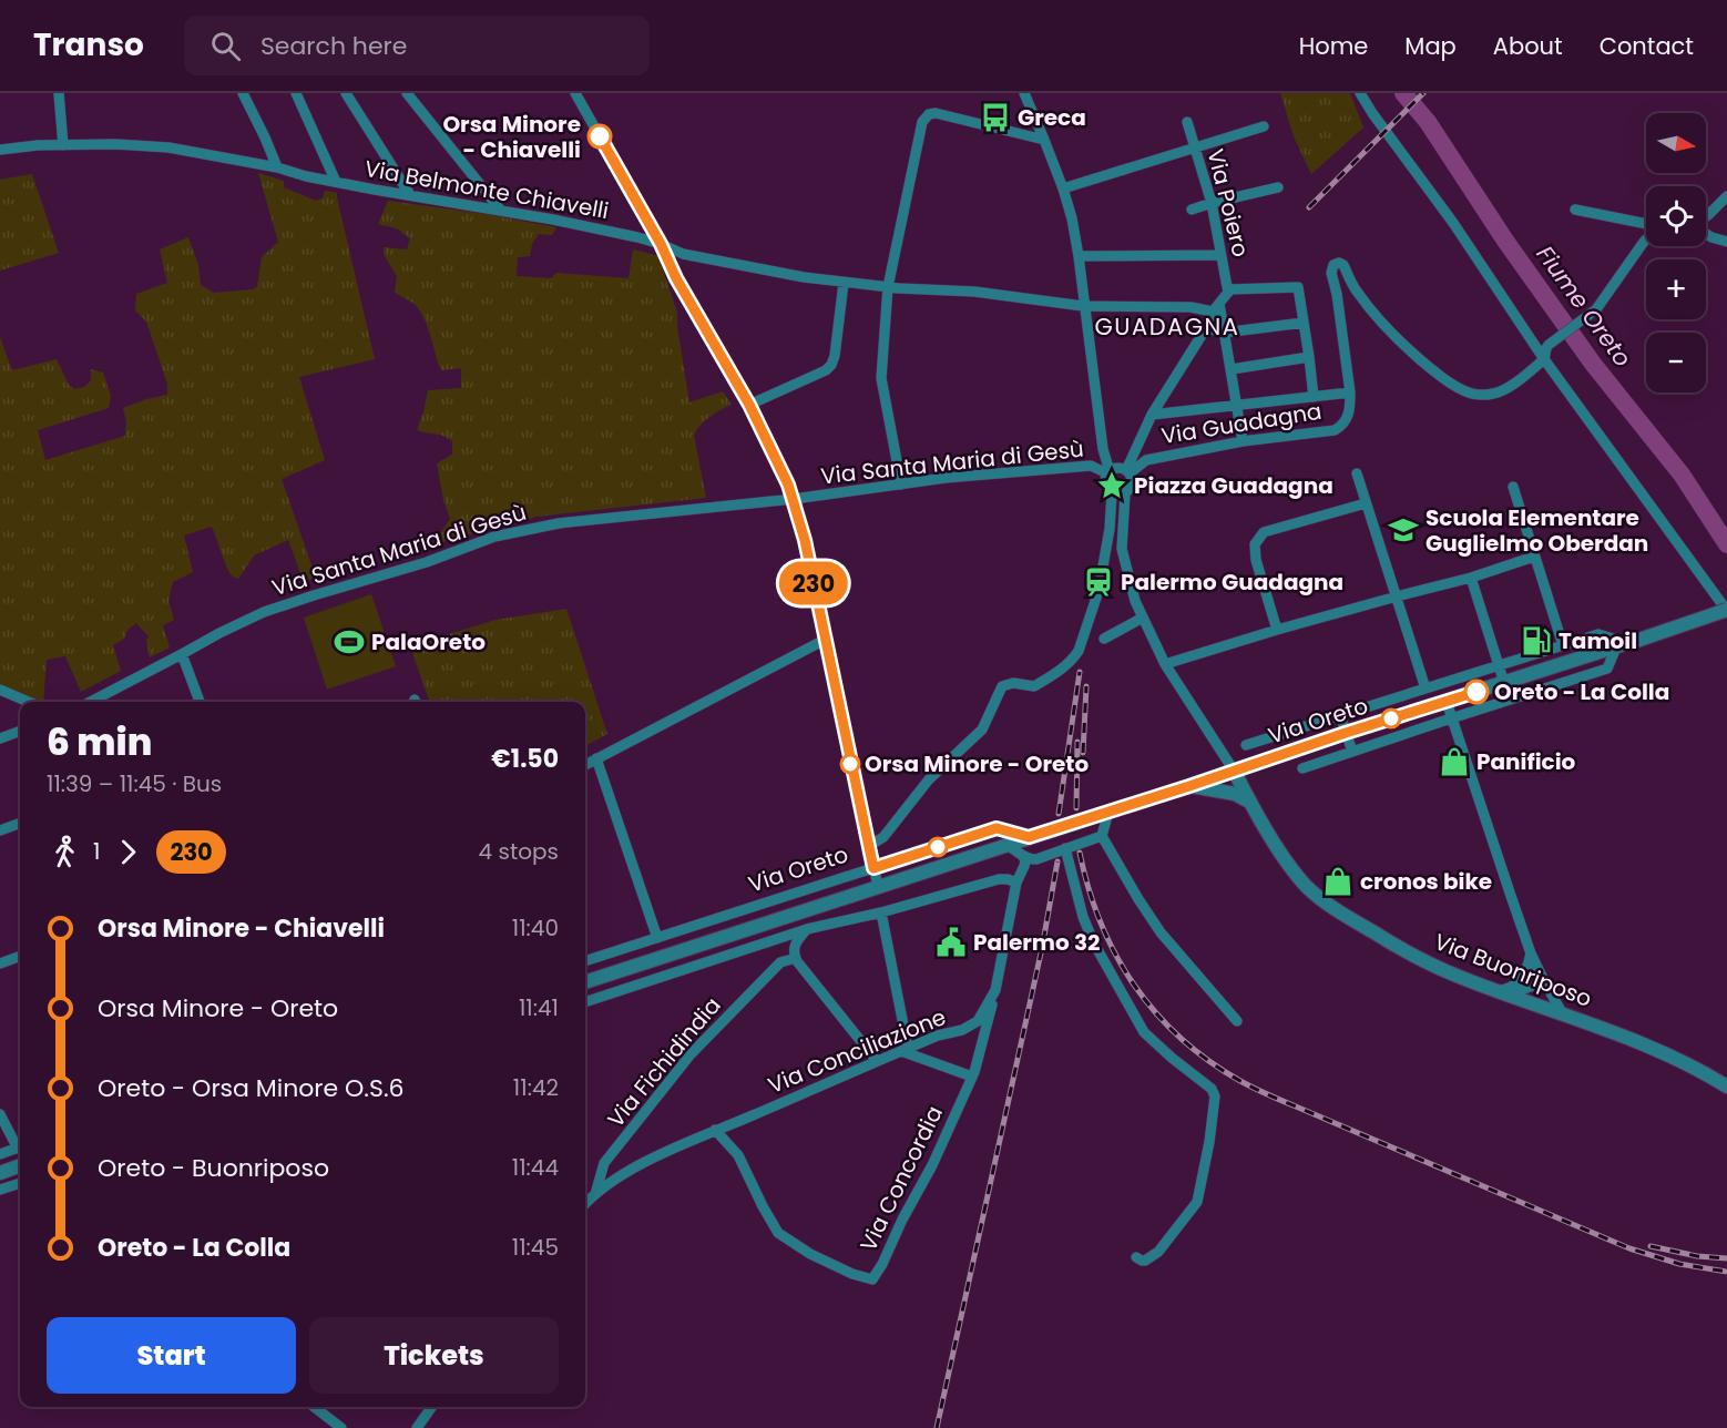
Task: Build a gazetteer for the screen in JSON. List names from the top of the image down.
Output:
{
  "streets": {
    "street": [
      "Via Belmonte Chiavelli",
      "Via Poiero",
      "Via Guadagna",
      "Via Santa Maria di Gesù",
      "Via Oreto",
      "Via Buonriposo",
      "Via Conciliazione",
      "Via Fichidindia",
      "Via Concordia"
    ]
  },
  "crossings": [
    ["Via Guadagna", "Via Santa Maria di Gesù"],
    ["Via Oreto", "Via Buonriposo"],
    ["Via Conciliazione", "Via Fichidindia"],
    ["Via Conciliazione", "Via Concordia"]
  ],
  "districts": ["GUADAGNA"],
  "water": ["Fiume Oreto"],
  "places": {
    "bus stop": ["Greca"],
    "other": ["Orsa Minore - Chiavelli", "Oreto - La Colla", "Orsa Minore - Oreto"],
    "place": ["Piazza Guadagna"],
    "school or university": ["Scuola Elementare Guglielmo Oberdan"],
    "station": ["Palermo Guadagna"],
    "fuel station": ["Tamoil"],
    "sports": ["PalaOreto"],
    "shop": ["Panificio", "cronos bike"],
    "public building": ["Palermo 32"]
  },
  "lines": ["bus line 230"],
  "north": "right",
  "page": {
    "header": "Transo",
    "search": "Search here",
    "nav": [
      "Home",
      "Map",
      "About",
      "Contact"
    ],
    "on_map": "230",
    "map_buttons": ["+", "−"],
    "heading": ["6 min", "11:39 – 11:45 · Bus", "€1.50"],
    "legs": ["1", "230", "4 stops"],
    "list": [
      {
        "name": "Orsa Minore - Chiavelli",
        "value": "11:40"
      },
      {
        "name": "Orsa Minore - Oreto",
        "value": "11:41"
      },
      {
        "name": "Oreto - Orsa Minore O.S.6",
        "value": "11:42"
      },
      {
        "name": "Oreto - Buonriposo",
        "value": "11:44"
      },
      {
        "name": "Oreto - La Colla",
        "value": "11:45"
      }
    ],
    "buttons": ["Start", "Tickets"]
  }
}
